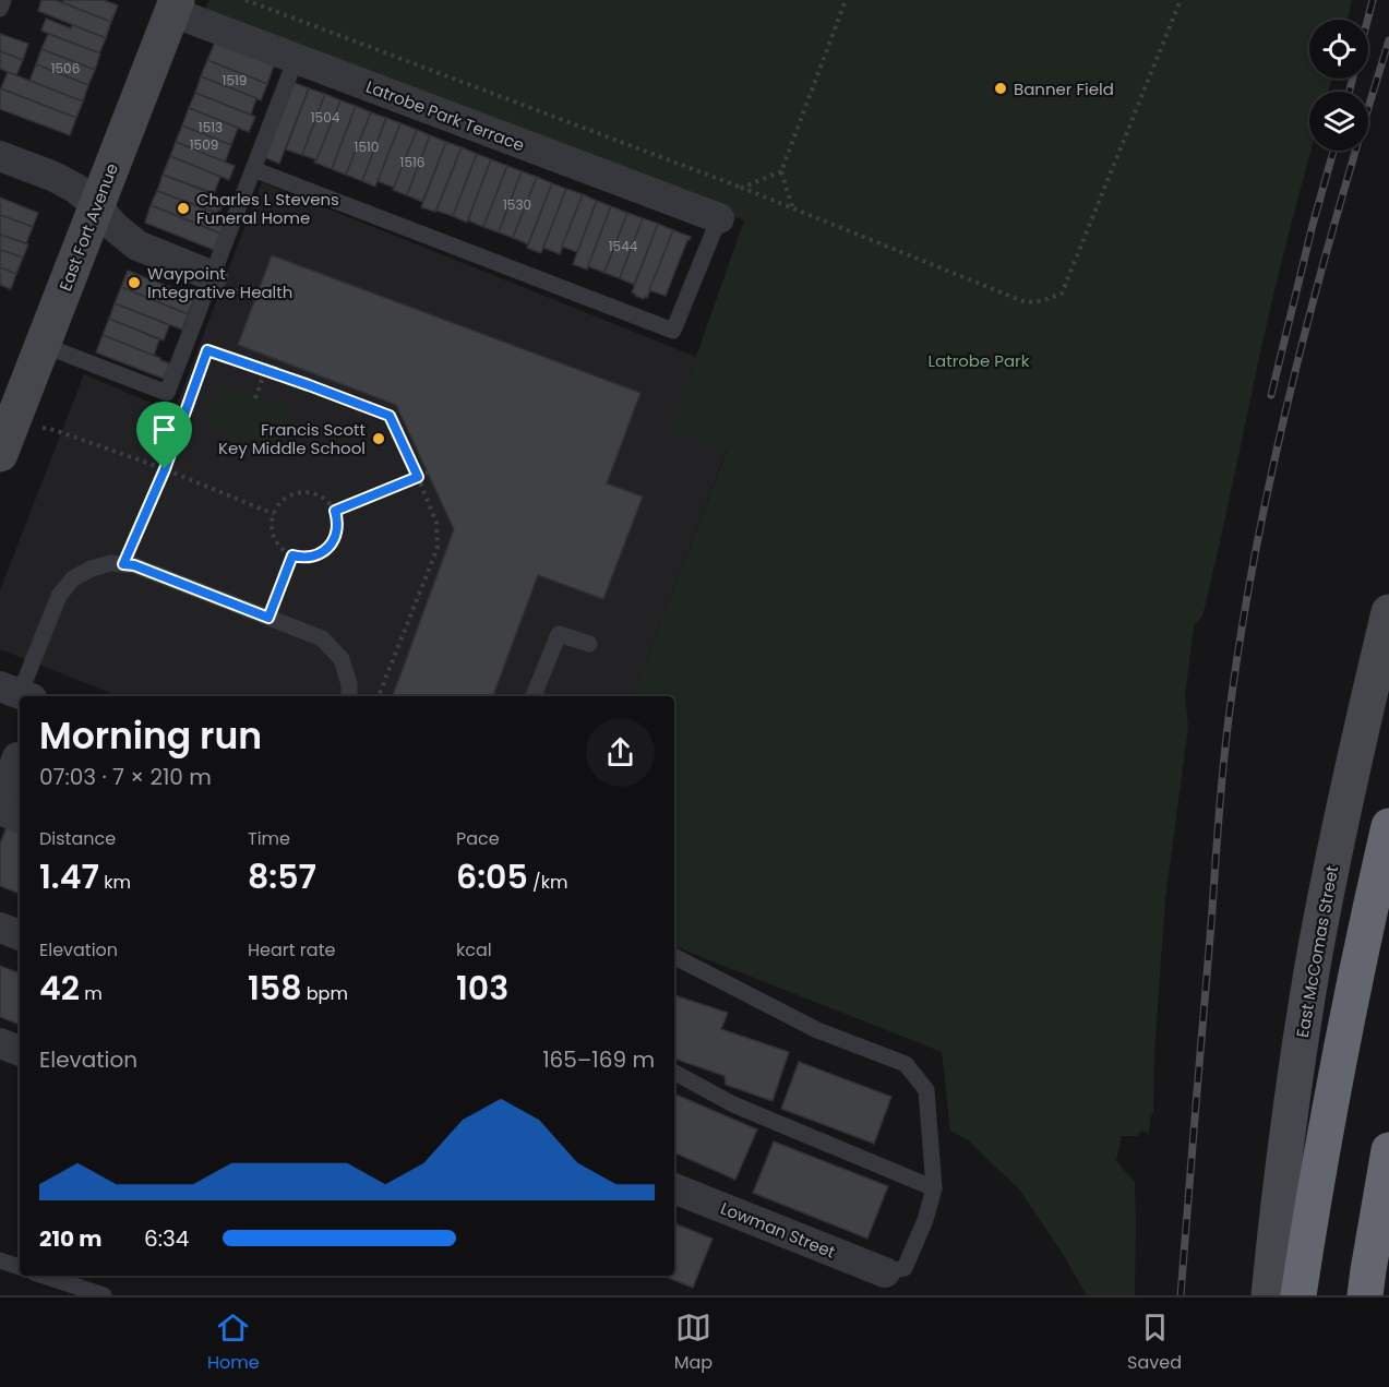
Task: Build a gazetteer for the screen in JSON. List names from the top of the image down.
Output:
{
  "streets": {
    "street": [
      "Latrobe Park Terrace",
      "East Fort Avenue",
      "East McComas Street",
      "Lowman Street"
    ]
  },
  "crossings": [
    ["Latrobe Park Terrace", "East Fort Avenue"]
  ],
  "parks": ["Latrobe Park"],
  "places": [
    "Banner Field",
    "Charles L Stevens Funeral Home",
    "Waypoint Integrative Health",
    "Francis Scott Key Middle School"
  ],
  "house_numbers": [
    "1506",
    "1519",
    "1504",
    "1513",
    "1509",
    "1510",
    "1516",
    "1530",
    "1544"
  ],
  "page": {
    "heading": ["Morning run", "07:03 · 7 × 210 m"],
    "stats": [
      ["Distance", "1.47 km"],
      ["Time", "8:57"],
      ["Pace", "6:05 /km"],
      ["Elevation", "42 m"],
      ["Heart rate", "158 bpm"],
      ["kcal", "103"]
    ],
    "chart": ["Elevation", "165–169 m"],
    "list": [
      {
        "name": "210 m",
        "note": "6:34"
      }
    ],
    "tabs": ["Home", "Map", "Saved"]
  }
}
